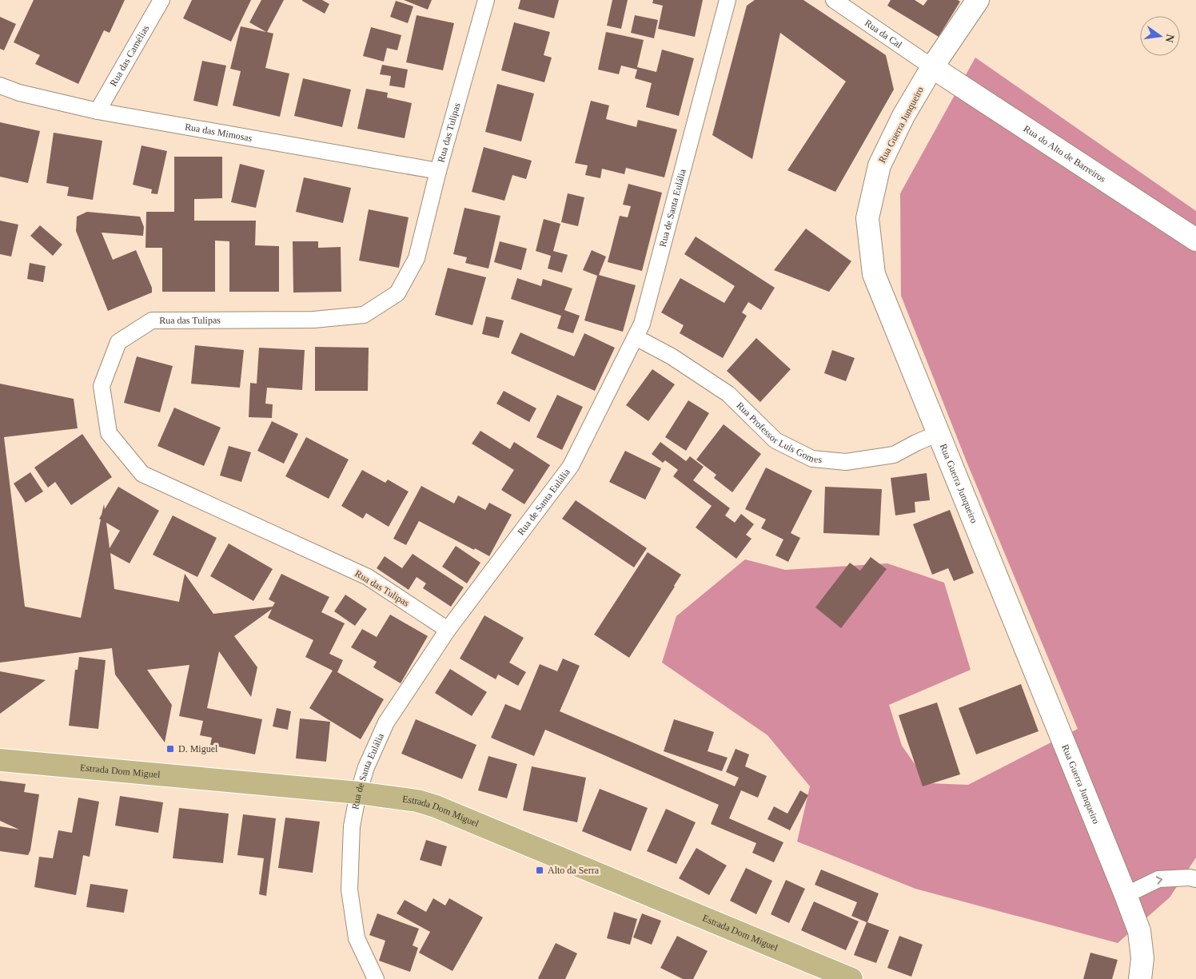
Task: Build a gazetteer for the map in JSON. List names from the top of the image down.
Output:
{
  "streets": {
    "main road": ["Estrada Dom Miguel"],
    "street": [
      "Rua da Cal",
      "Rua das Camélias",
      "Rua Guerra Junqueiro",
      "Rua das Tulipas",
      "Rua das Mimosas",
      "Rua do Alto de Barreiros",
      "Rua de Santa Eulália",
      "Rua Professor Luís Gomes"
    ]
  },
  "crossings": [
    ["Rua da Cal", "Rua Guerra Junqueiro"],
    ["Rua da Cal", "Rua do Alto de Barreiros"],
    ["Rua das Camélias", "Rua das Mimosas"],
    ["Rua Guerra Junqueiro", "Rua do Alto de Barreiros"],
    ["Rua Guerra Junqueiro", "Rua Professor Luís Gomes"],
    ["Rua das Tulipas", "Rua das Mimosas"],
    ["Rua das Tulipas", "Rua de Santa Eulália"],
    ["Rua de Santa Eulália", "Rua Professor Luís Gomes"],
    ["Rua de Santa Eulália", "Estrada Dom Miguel"]
  ],
  "places": {
    "transit": ["D. Miguel", "Alto da Serra"]
  },
  "north": "right"
}
